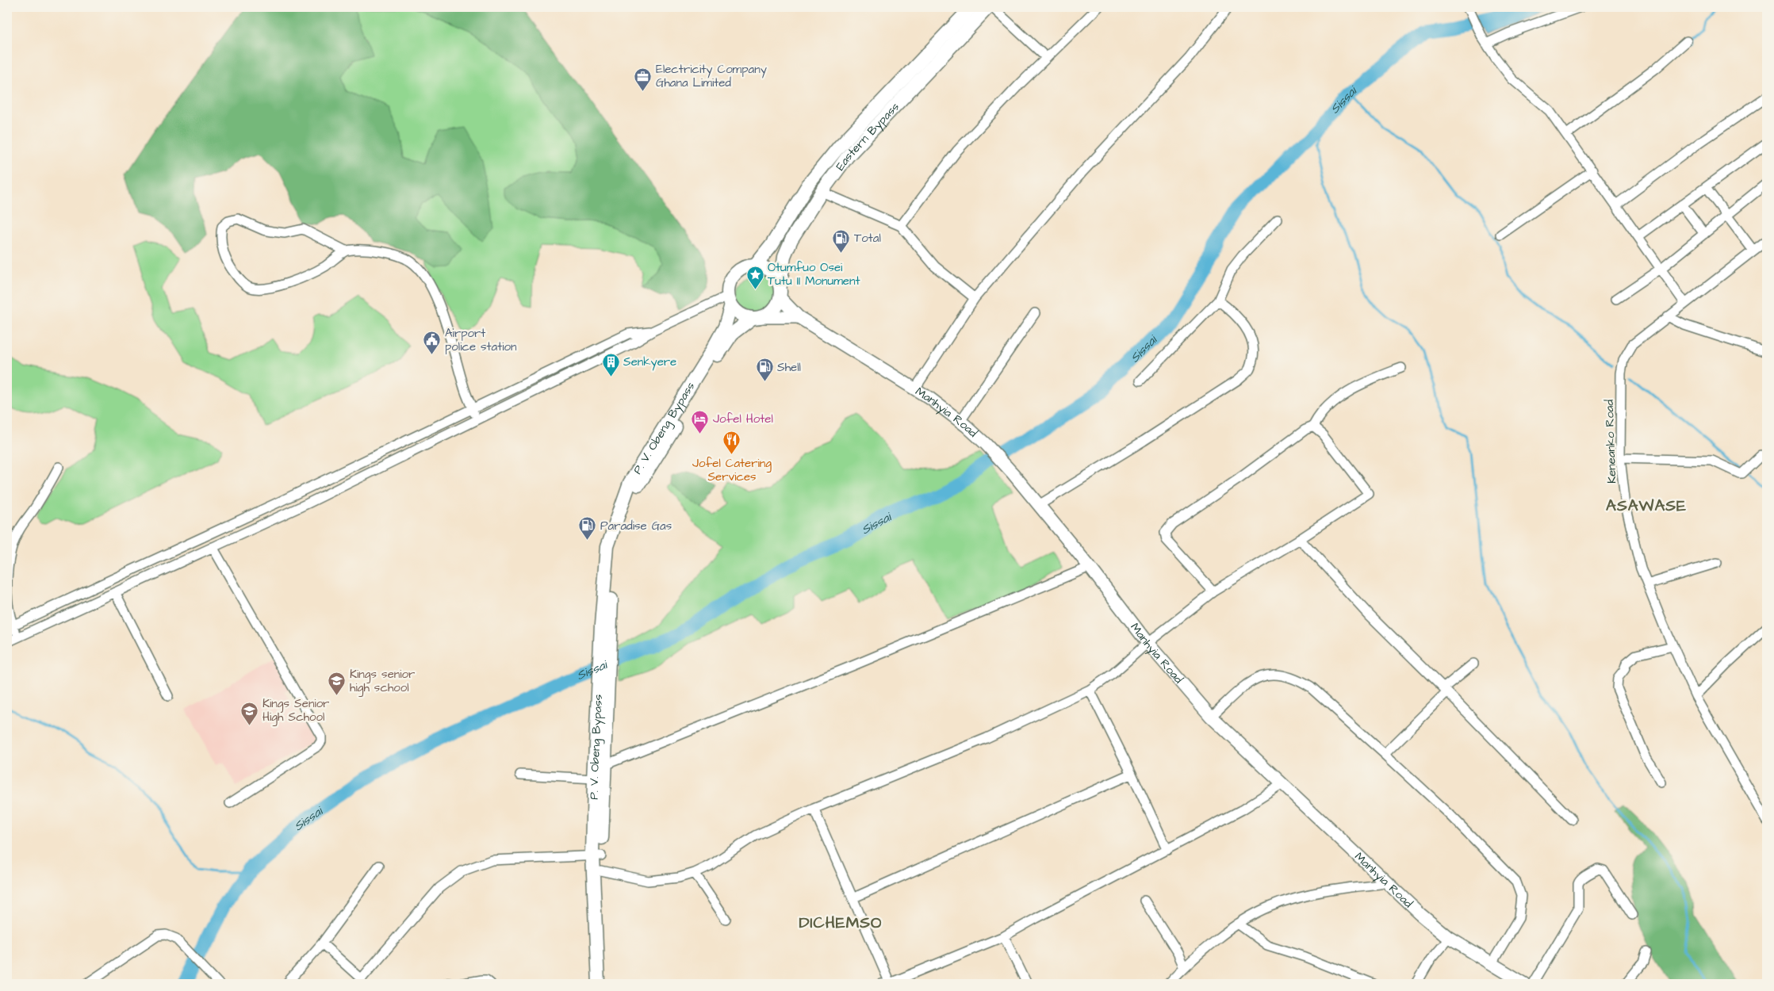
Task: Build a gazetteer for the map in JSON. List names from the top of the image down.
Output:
{
  "streets": {
    "highway": ["Eastern Bypass", "P. V. Obeng Bypass"],
    "main road": ["Manhyia Road"],
    "street": ["Keneanko Road"]
  },
  "crossings": [
    ["Eastern Bypass", "Manhyia Road"],
    ["Eastern Bypass", "P. V. Obeng Bypass"],
    ["Manhyia Road", "P. V. Obeng Bypass"]
  ],
  "districts": ["ASAWASE", "DICHEMSO"],
  "water": ["Sissai"],
  "places": {
    "office": ["Electricity Company Ghana Limited"],
    "fuel station": ["Total", "Shell", "Paradise Gas"],
    "place": ["Otumfuo Osei Tutu II Monument"],
    "public building": ["Airport police station"],
    "building": ["Senkyere"],
    "hotel": ["Jofel Hotel"],
    "restaurant": ["Jofel Catering Services"],
    "school or university": ["Kings senior high school", "Kings Senior High School"]
  }
}
